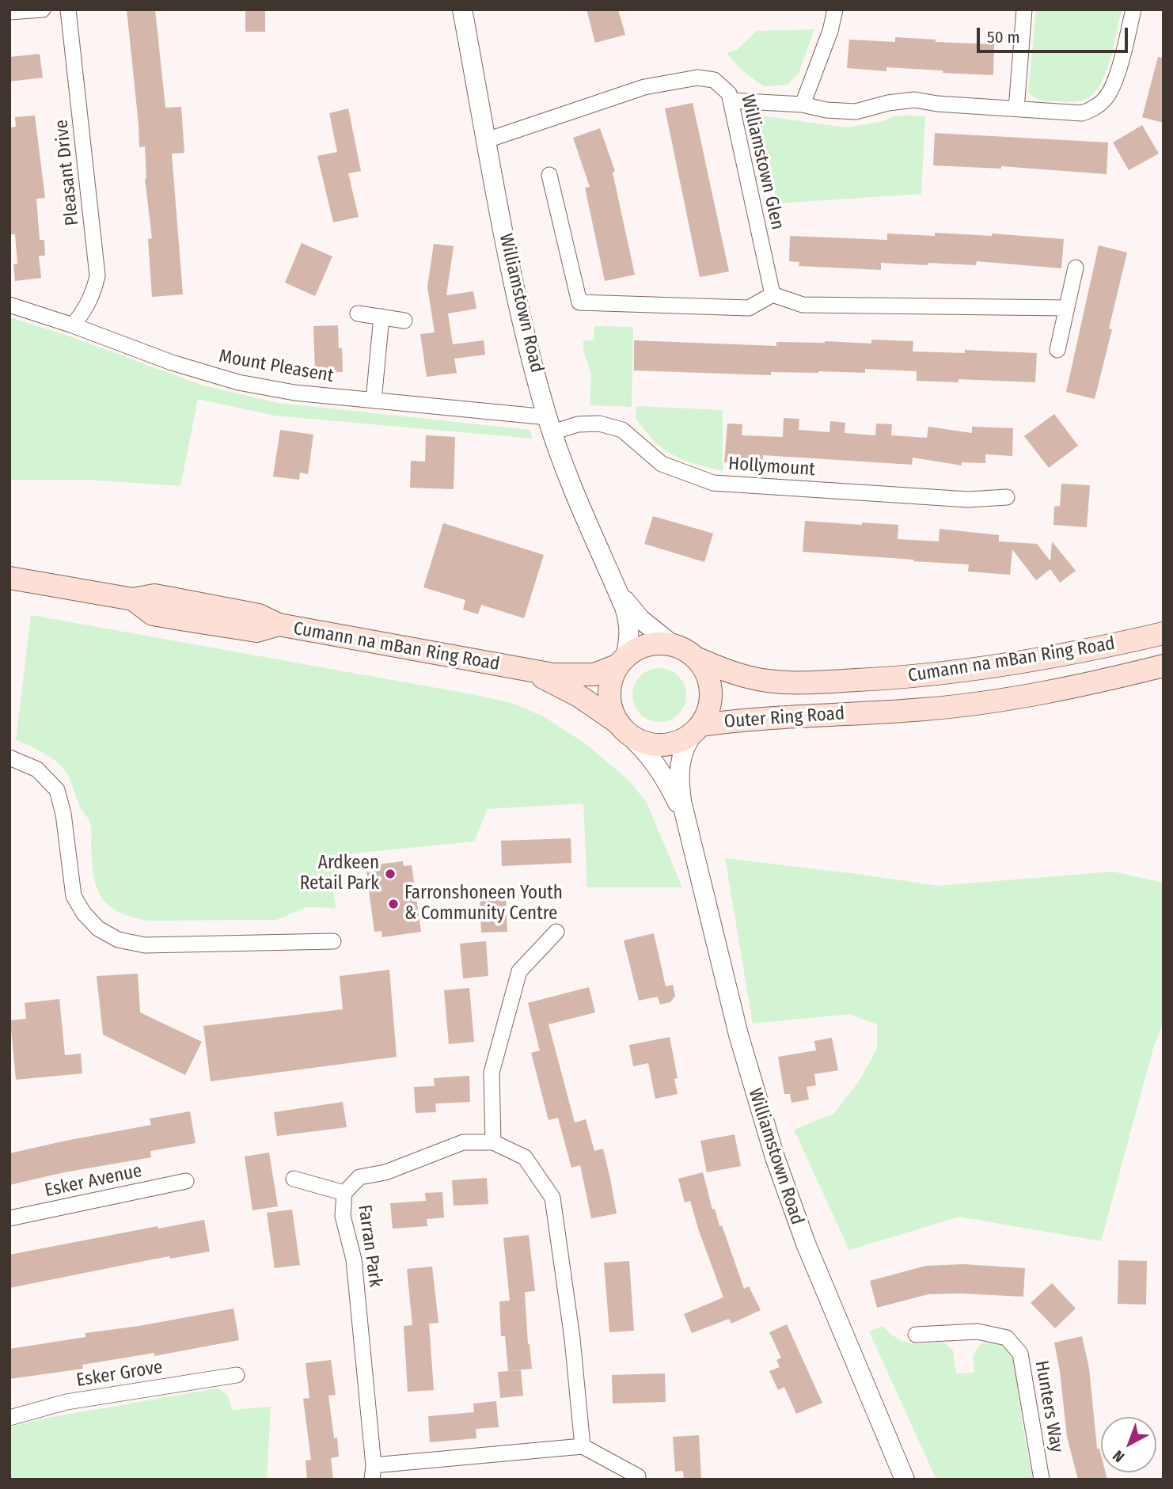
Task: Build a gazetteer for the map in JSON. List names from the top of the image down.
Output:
{
  "streets": {
    "main road": ["Cumann na mBan Ring Road", "Outer Ring Road"],
    "street": [
      "Williamstown Glen",
      "Pleasant Drive",
      "Williamstown Road",
      "Mount Pleasent",
      "Hollymount",
      "Esker Avenue",
      "Farran Park",
      "Esker Grove",
      "Hunters Way"
    ]
  },
  "crossings": [
    ["Williamstown Glen", "Williamstown Road"],
    ["Pleasant Drive", "Mount Pleasent"],
    ["Williamstown Road", "Mount Pleasent"],
    ["Williamstown Road", "Hollymount"],
    ["Williamstown Road", "Cumann na mBan Ring Road"],
    ["Williamstown Road", "Outer Ring Road"],
    ["Mount Pleasent", "Hollymount"],
    ["Cumann na mBan Ring Road", "Outer Ring Road"]
  ],
  "places": ["Ardkeen Retail Park", "Farronshoneen Youth & Community Centre"],
  "scale_bar": "50 m",
  "north": "bottom left"
}
